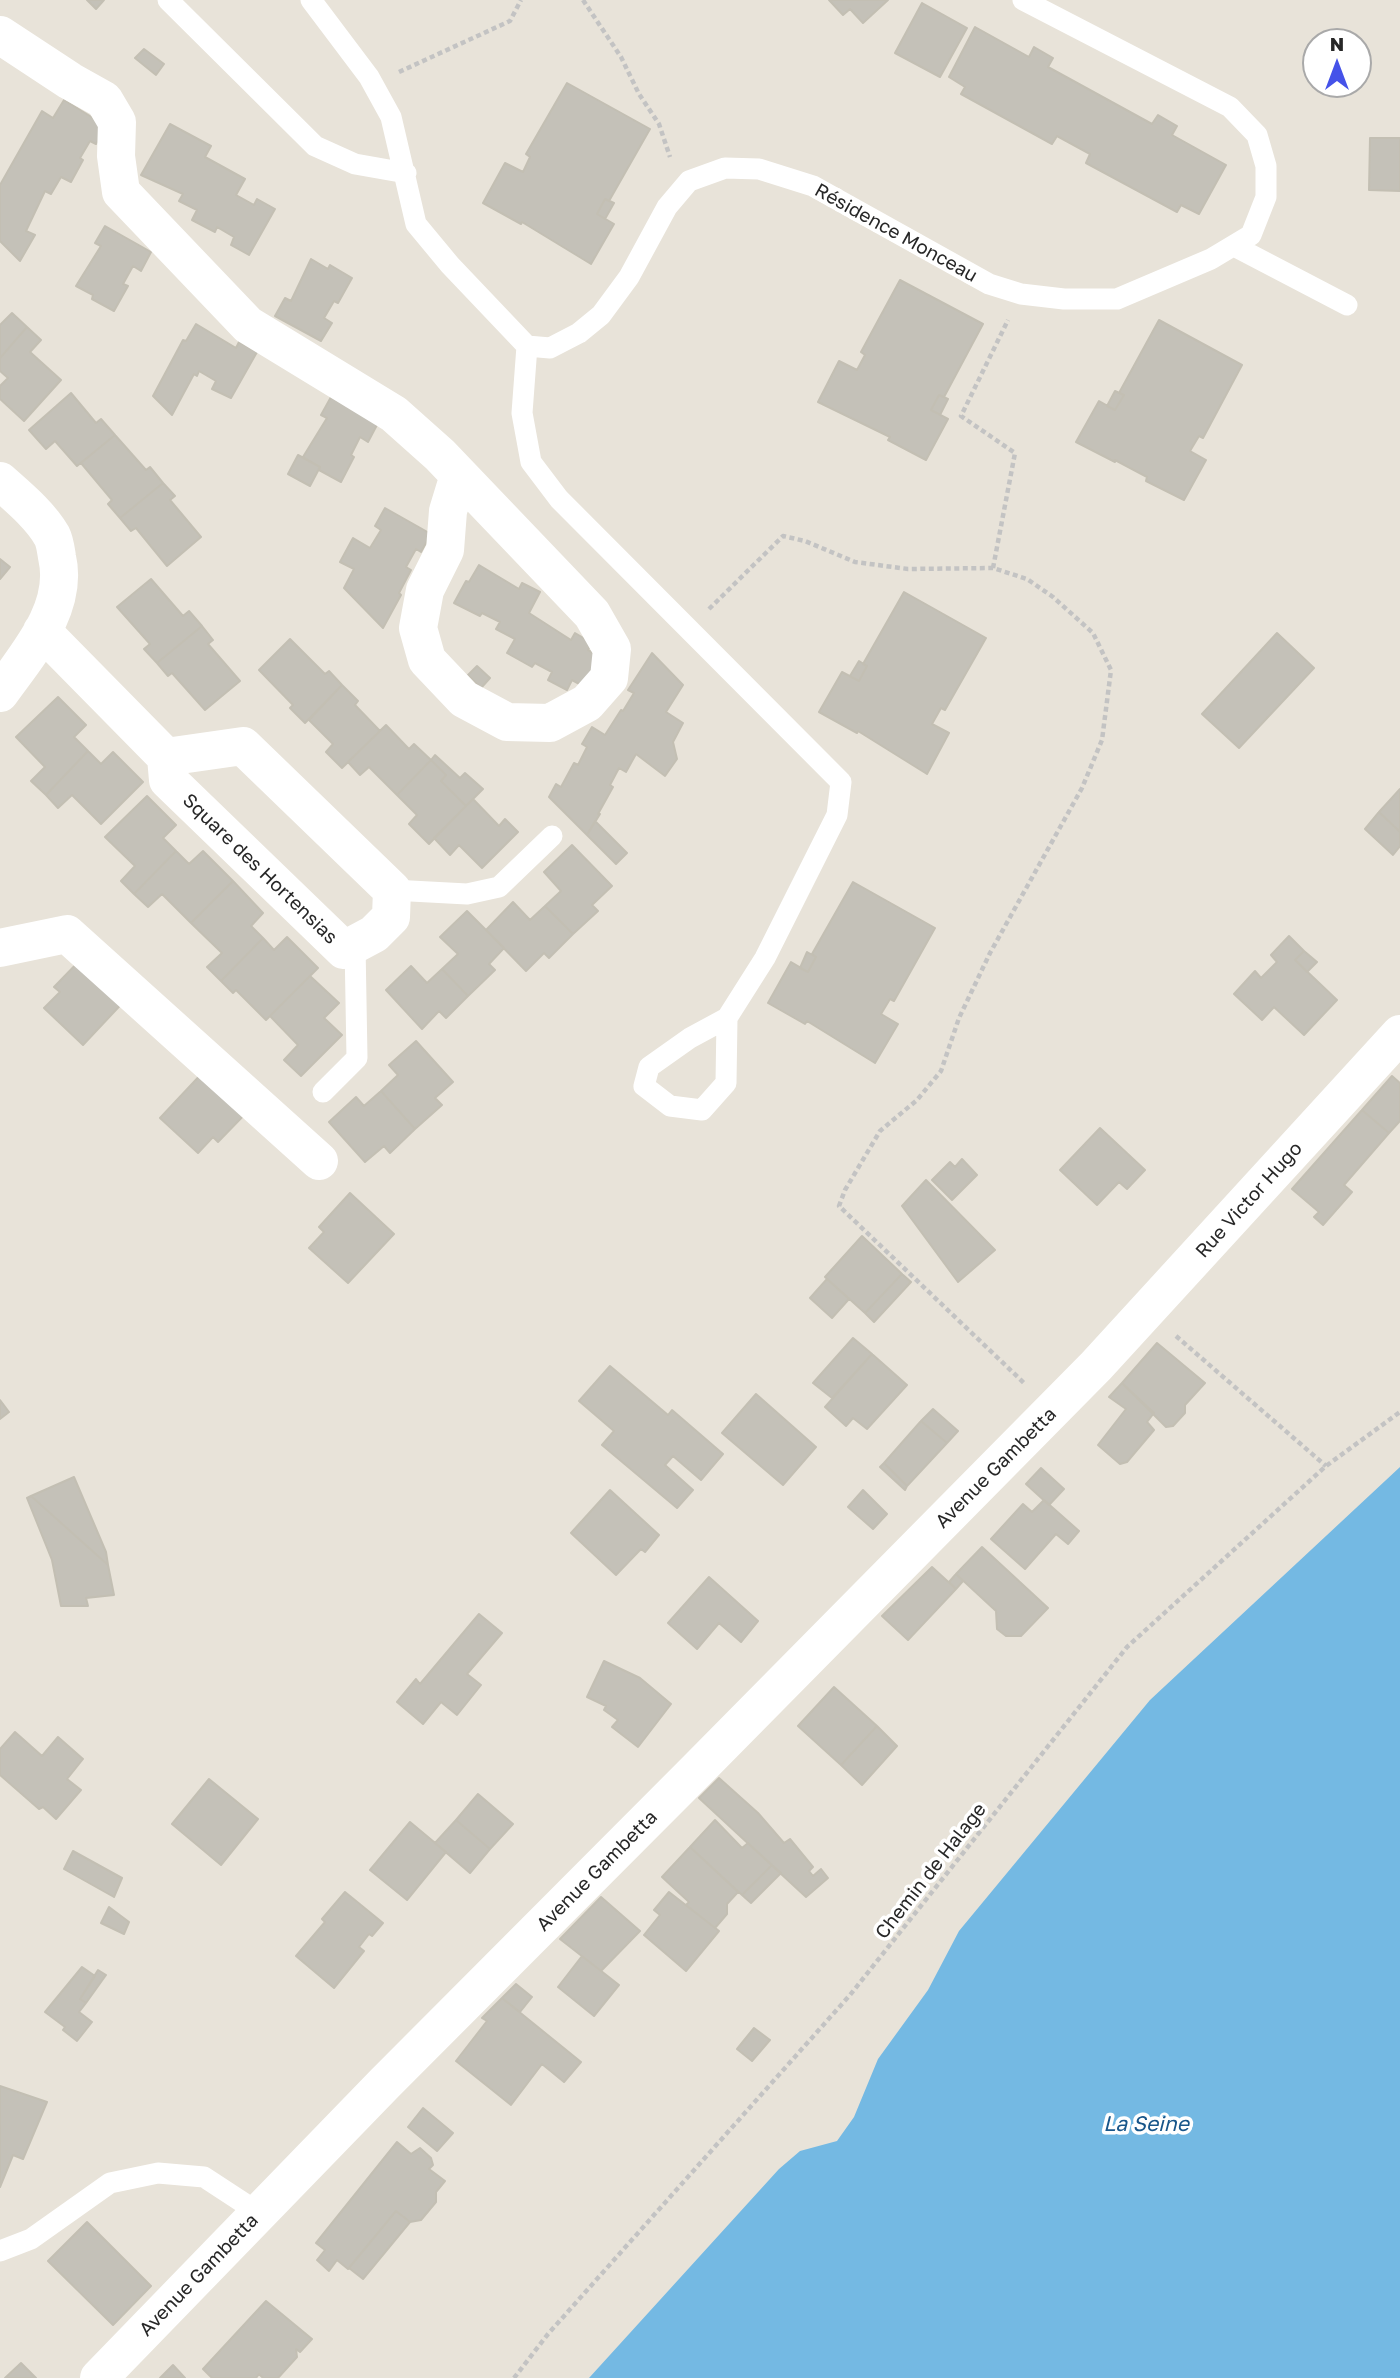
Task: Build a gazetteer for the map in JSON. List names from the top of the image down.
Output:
{
  "streets": {
    "street": ["Square des Hortensias", "Rue Victor Hugo", "Avenue Gambetta"],
    "lane": ["Résidence Monceau"],
    "path": ["Chemin de Halage"]
  },
  "crossings": [
    ["Rue Victor Hugo", "Avenue Gambetta"]
  ],
  "water": ["La Seine"],
  "north": "top"
}
